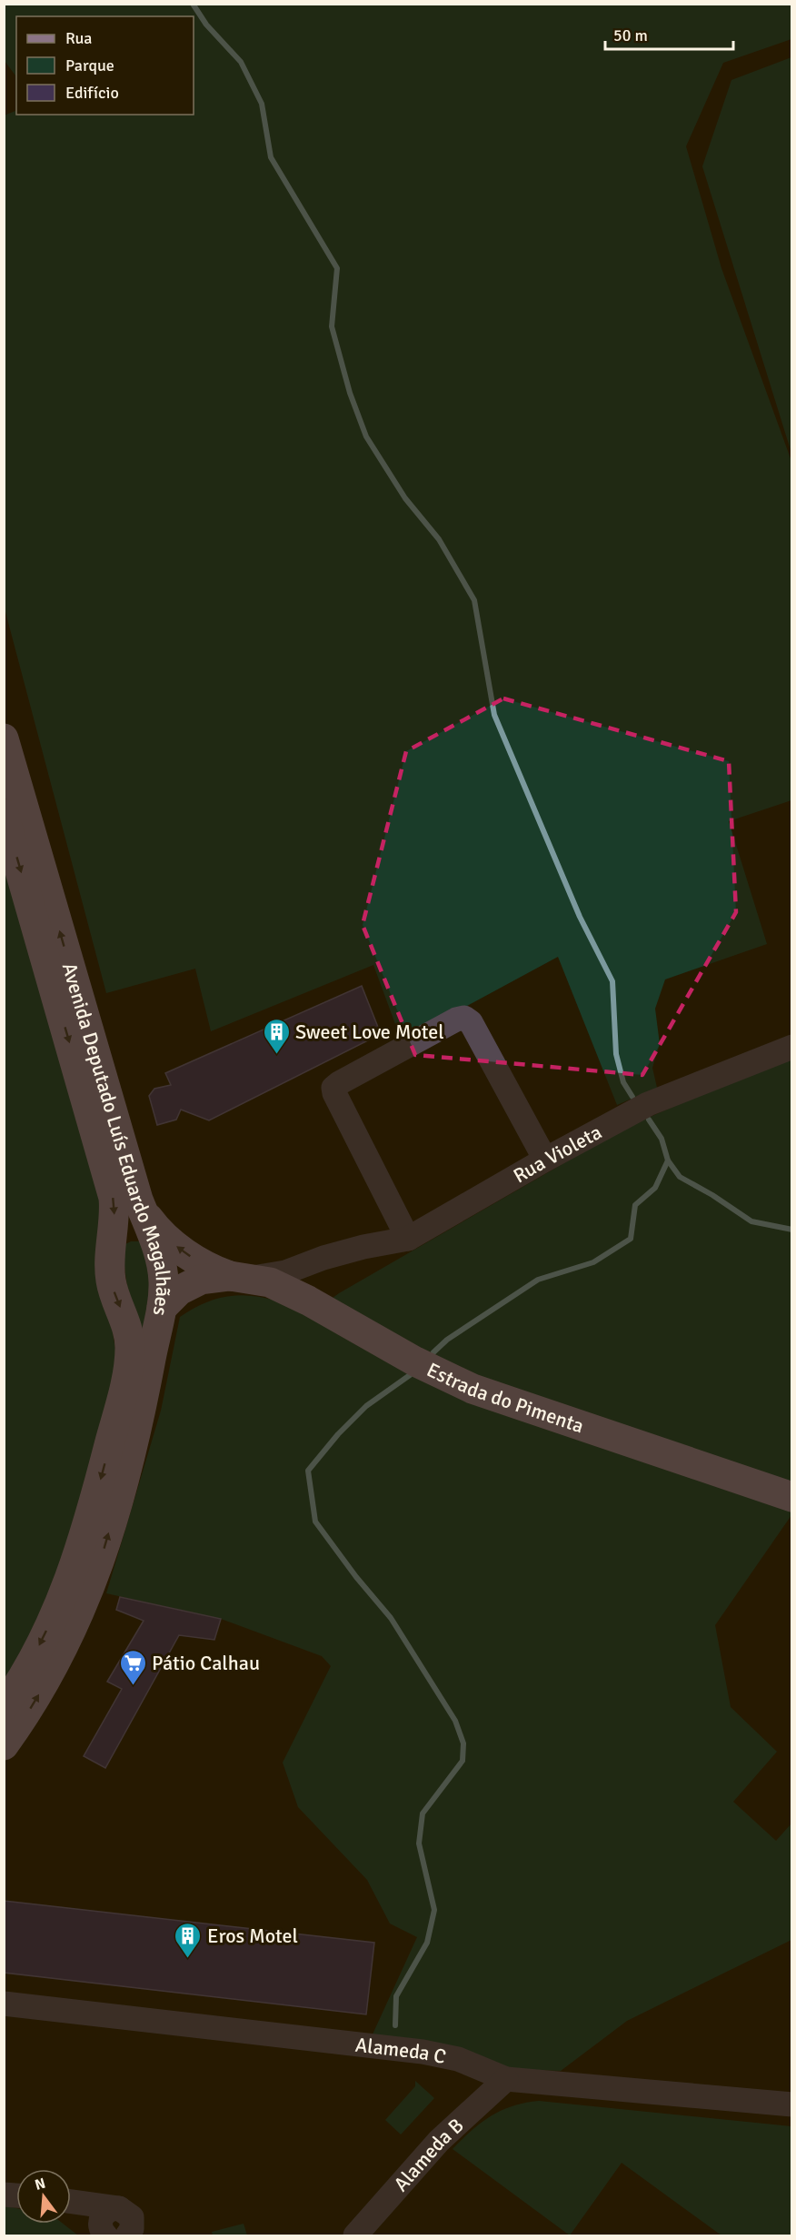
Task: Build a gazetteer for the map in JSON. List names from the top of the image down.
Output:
{
  "streets": {
    "main road": ["Avenida Deputado Luís Eduardo Magalhães", "Estrada do Pimenta"],
    "street": ["Rua Violeta", "Alameda C", "Alameda B"]
  },
  "crossings": [
    ["Avenida Deputado Luís Eduardo Magalhães", "Estrada do Pimenta"],
    ["Rua Violeta", "Estrada do Pimenta"],
    ["Alameda C", "Alameda B"]
  ],
  "places": {
    "building": ["Sweet Love Motel", "Eros Motel"],
    "supermarket": ["Pátio Calhau"]
  },
  "legend": ["Rua", "Parque", "Edifício"],
  "scale_bar": "50 m",
  "north": "top"
}
